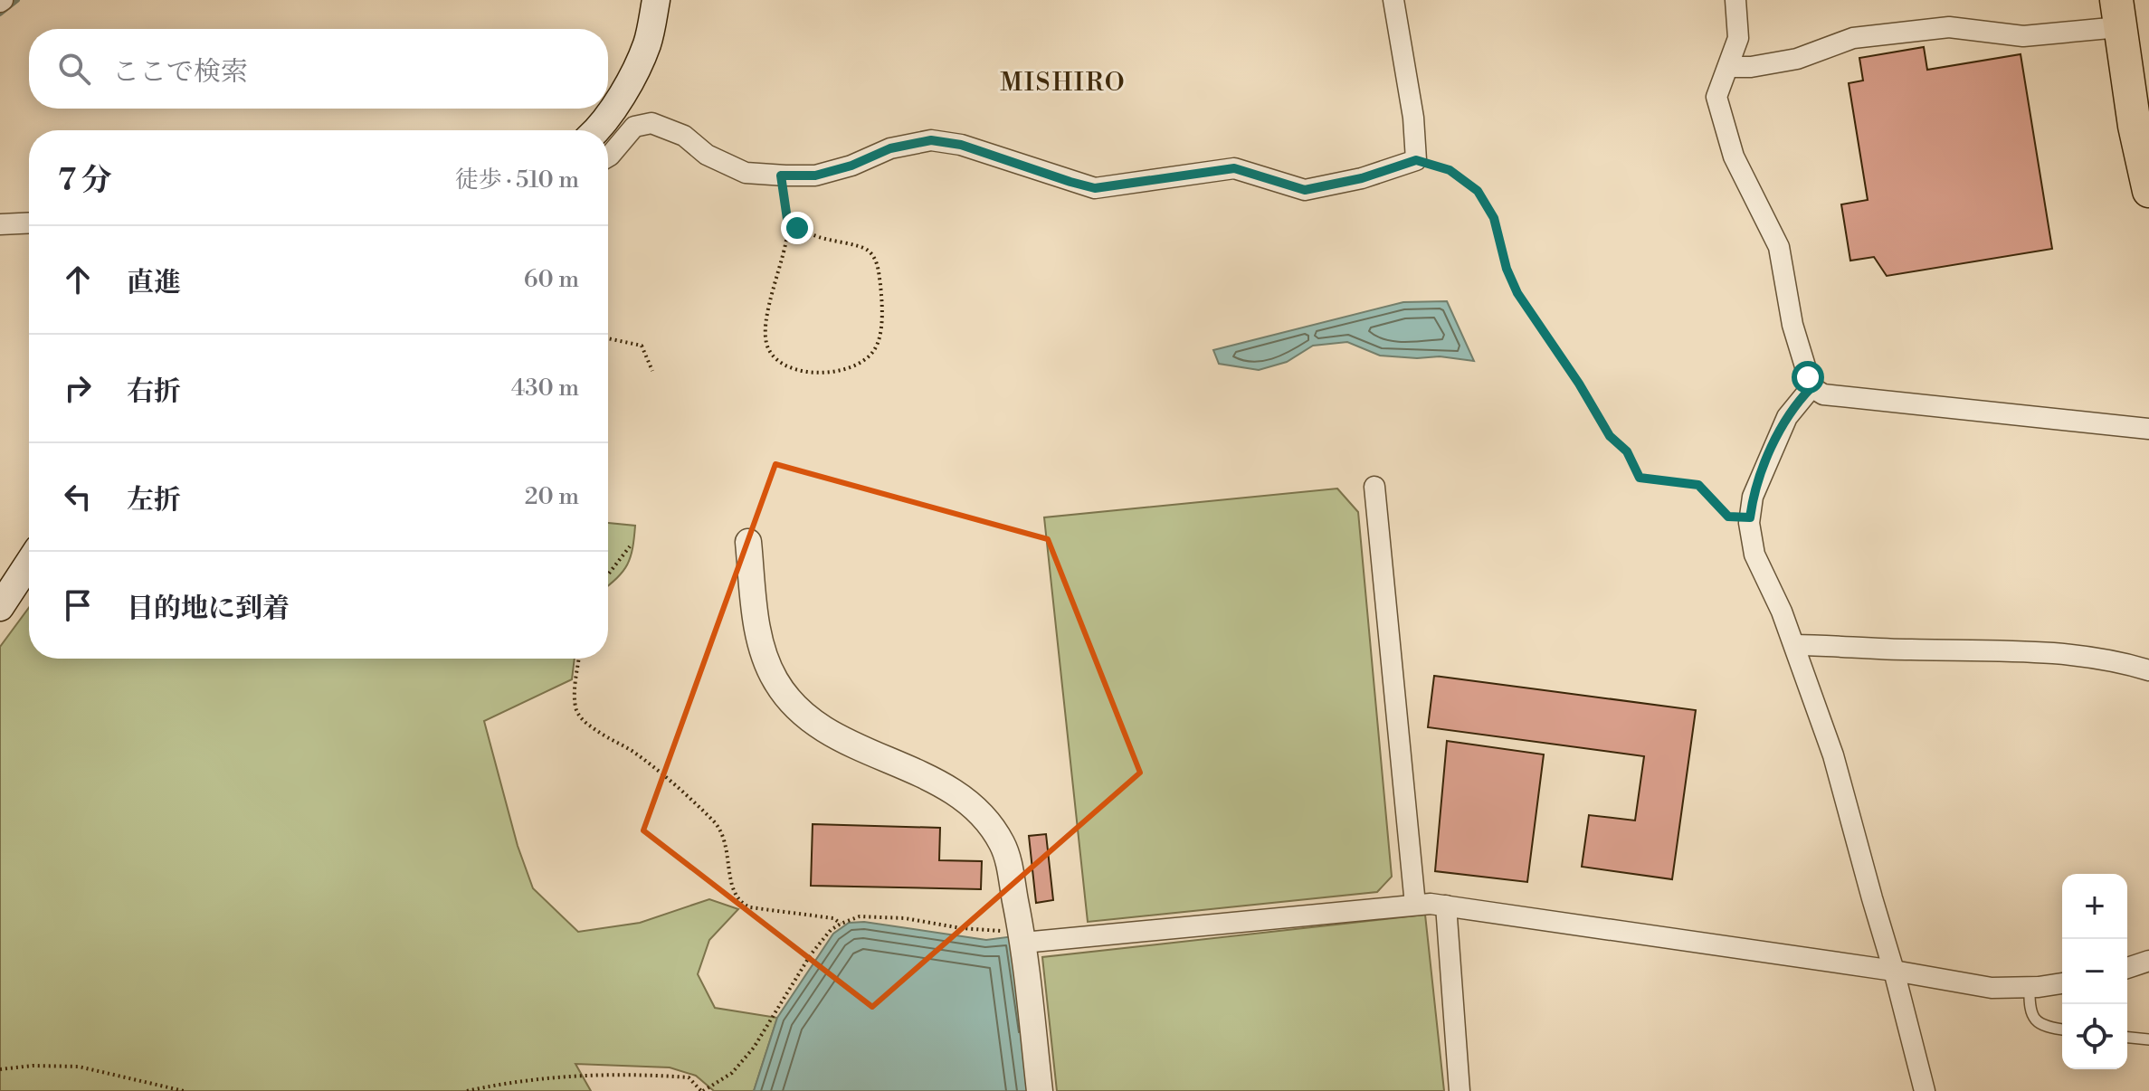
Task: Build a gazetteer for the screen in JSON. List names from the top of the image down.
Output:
{
  "districts": ["MISHIRO"],
  "page": {
    "search": "ここで検索",
    "heading": ["7 分", "徒歩 · 510 m"],
    "list": [
      ["直進", "60 m"],
      ["右折", "430 m"],
      ["左折", "20 m"],
      "目的地に到着"
    ],
    "map_buttons": ["+", "−"]
  }
}
